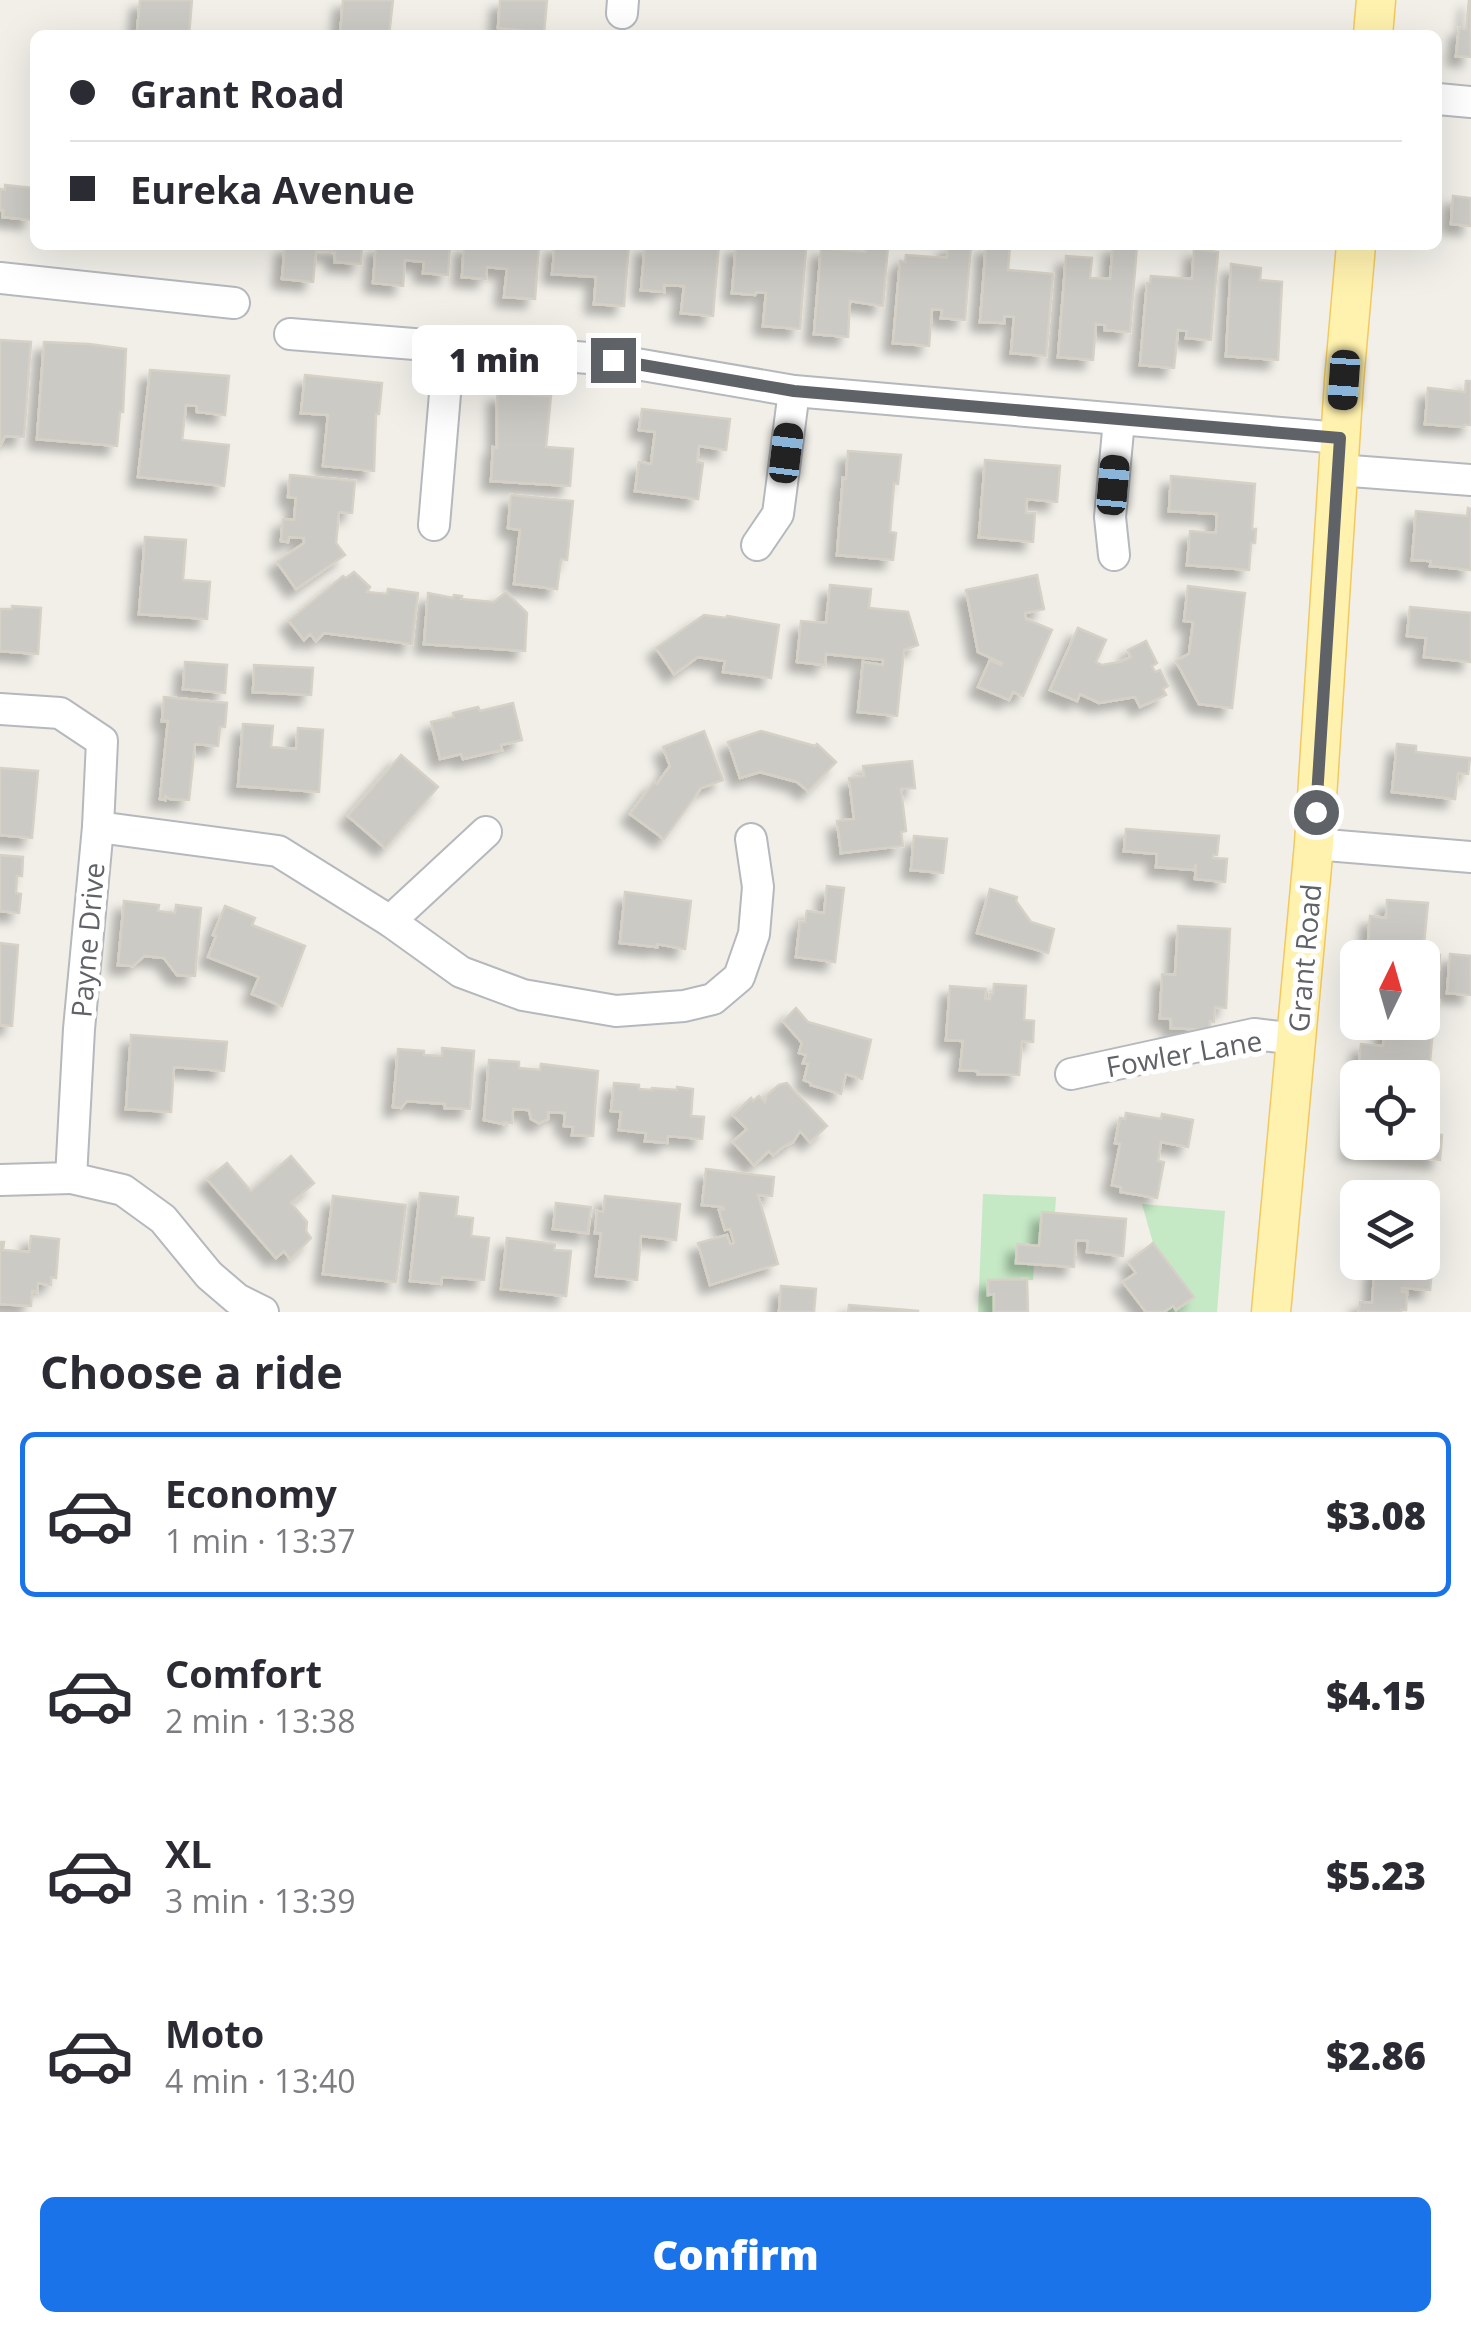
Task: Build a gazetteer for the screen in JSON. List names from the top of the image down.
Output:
{
  "streets": {
    "main road": ["Grant Road"],
    "street": ["Payne Drive", "Fowler Lane"]
  },
  "crossings": [
    ["Grant Road", "Fowler Lane"]
  ],
  "north": "top",
  "page": {
    "banner": ["Grant Road", "Eureka Avenue"],
    "bubble": "1 min",
    "heading": "Choose a ride",
    "list": [
      {
        "name": "Economy",
        "note": "1 min · 13:37",
        "value": "$3.08"
      },
      {
        "name": "Comfort",
        "note": "2 min · 13:38",
        "value": "$4.15"
      },
      {
        "name": "XL",
        "note": "3 min · 13:39",
        "value": "$5.23"
      },
      {
        "name": "Moto",
        "note": "4 min · 13:40",
        "value": "$2.86"
      }
    ],
    "buttons": "Confirm"
  }
}
